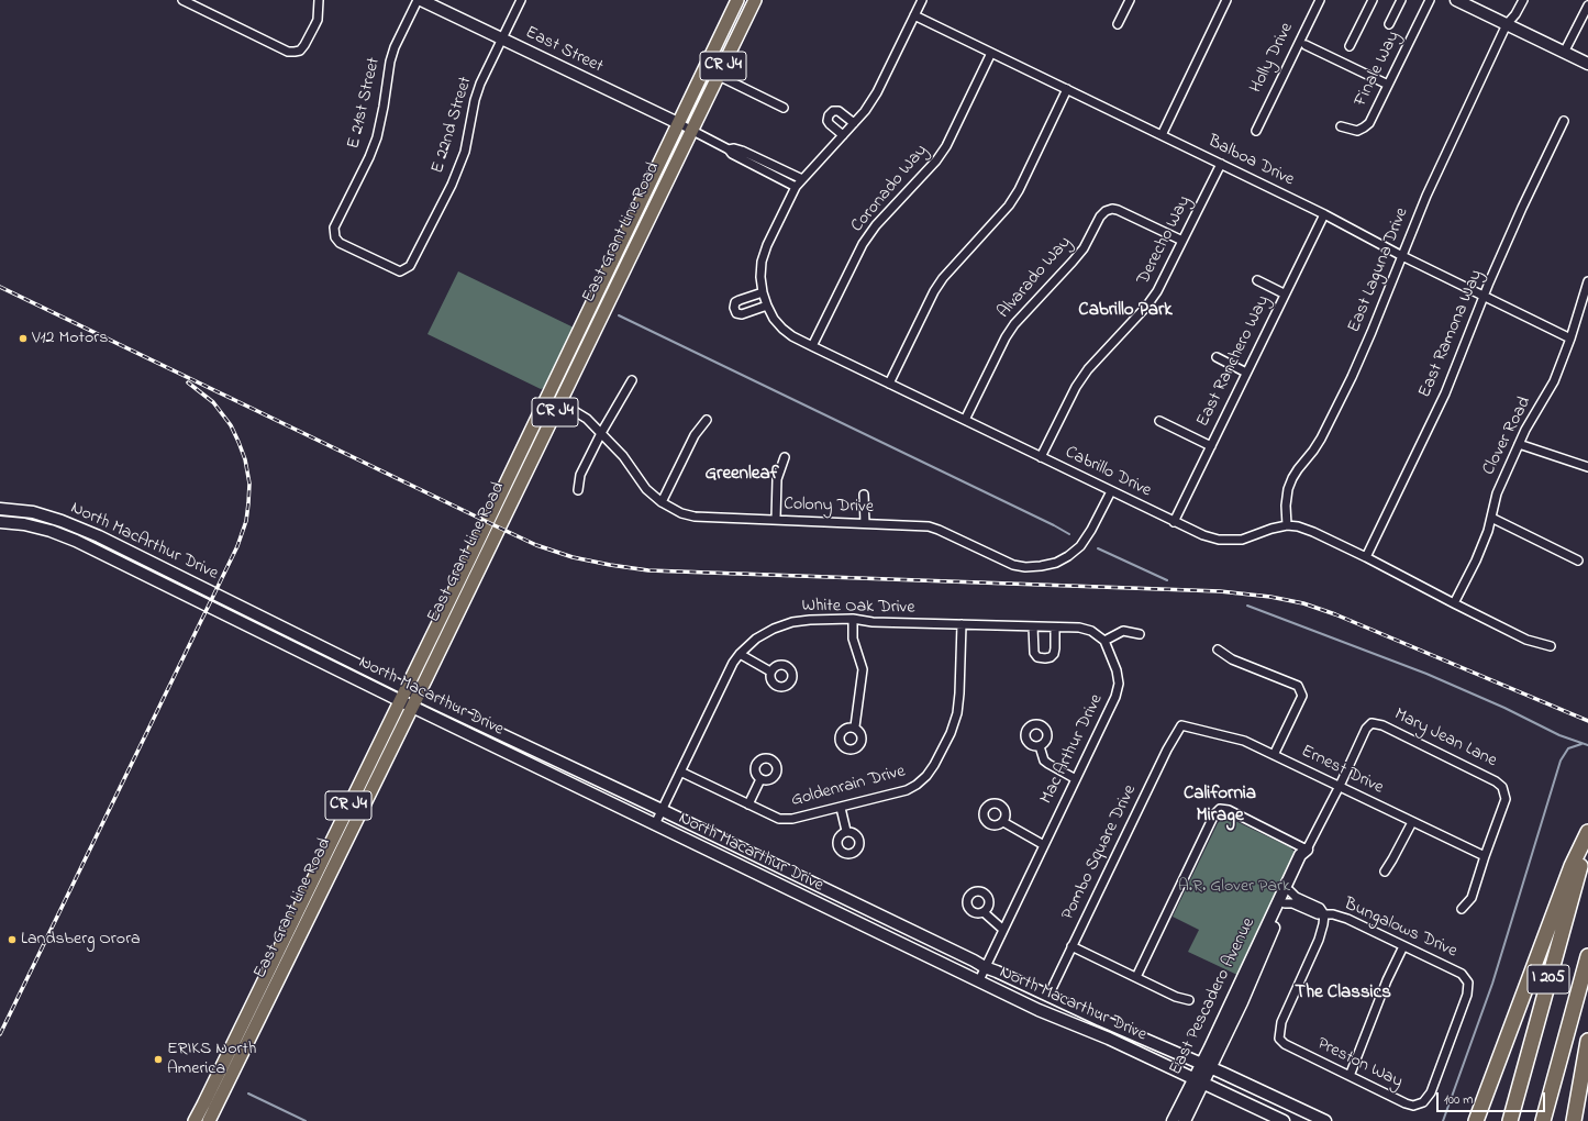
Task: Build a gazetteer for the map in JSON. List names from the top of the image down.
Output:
{
  "streets": {
    "highway": ["I 205"],
    "main road": [
      "East Street",
      "CR J4",
      "East Grant Line Road",
      "North MacArthur Drive",
      "North Macarthur Drive",
      "East Pescadero Avenue"
    ],
    "street": [
      "Holly Drive",
      "Finale Way",
      "E 21st Street",
      "E 22nd Street",
      "Balboa Drive",
      "Coronado Way",
      "Derecho Way",
      "East Laguna Drive",
      "Alvarado Way",
      "East Ramona Way",
      "East Ranchero Way",
      "Clover Road",
      "Cabrillo Drive",
      "Colony Drive",
      "White Oak Drive",
      "Mary Jean Lane",
      "Mac Arthur Drive",
      "Ernest Drive",
      "Goldenrain Drive",
      "Pombo Square Drive",
      "Bungalows Drive",
      "Preston Way"
    ]
  },
  "crossings": [
    ["East Street", "E 22nd Street"],
    ["East Street", "East Grant Line Road"],
    ["Holly Drive", "Finale Way"],
    ["E 21st Street", "E 22nd Street"],
    ["Balboa Drive", "Coronado Way"],
    ["Balboa Drive", "Derecho Way"],
    ["Balboa Drive", "East Laguna Drive"],
    ["Balboa Drive", "East Ramona Way"],
    ["Balboa Drive", "East Ranchero Way"],
    ["Balboa Drive", "Clover Road"],
    ["Balboa Drive", "Cabrillo Drive"],
    ["Coronado Way", "Cabrillo Drive"],
    ["East Grant Line Road", "Colony Drive"],
    ["East Grant Line Road", "North Macarthur Drive"],
    ["Derecho Way", "Alvarado Way"],
    ["Derecho Way", "Cabrillo Drive"],
    ["East Laguna Drive", "Cabrillo Drive"],
    ["Alvarado Way", "Cabrillo Drive"],
    ["East Ramona Way", "Cabrillo Drive"],
    ["East Ranchero Way", "Cabrillo Drive"],
    ["Clover Road", "Cabrillo Drive"],
    ["Cabrillo Drive", "Colony Drive"],
    ["North MacArthur Drive", "North Macarthur Drive"],
    ["White Oak Drive", "North Macarthur Drive"],
    ["White Oak Drive", "Mac Arthur Drive"],
    ["White Oak Drive", "Goldenrain Drive"],
    ["North Macarthur Drive", "Mac Arthur Drive"],
    ["North Macarthur Drive", "Pombo Square Drive"],
    ["North Macarthur Drive", "East Pescadero Avenue"],
    ["Mary Jean Lane", "Ernest Drive"],
    ["Ernest Drive", "Pombo Square Drive"],
    ["Bungalows Drive", "East Pescadero Avenue"],
    ["Bungalows Drive", "Preston Way"]
  ],
  "districts": [
    "Cabrillo Park",
    "Greenleaf",
    "California Mirage",
    "The Classics"
  ],
  "parks": ["A.R. Glover Park"],
  "places": ["V12 Motors", "Landsberg Orora", "ERIKS North America"],
  "scale_bar": "100 m"
}
